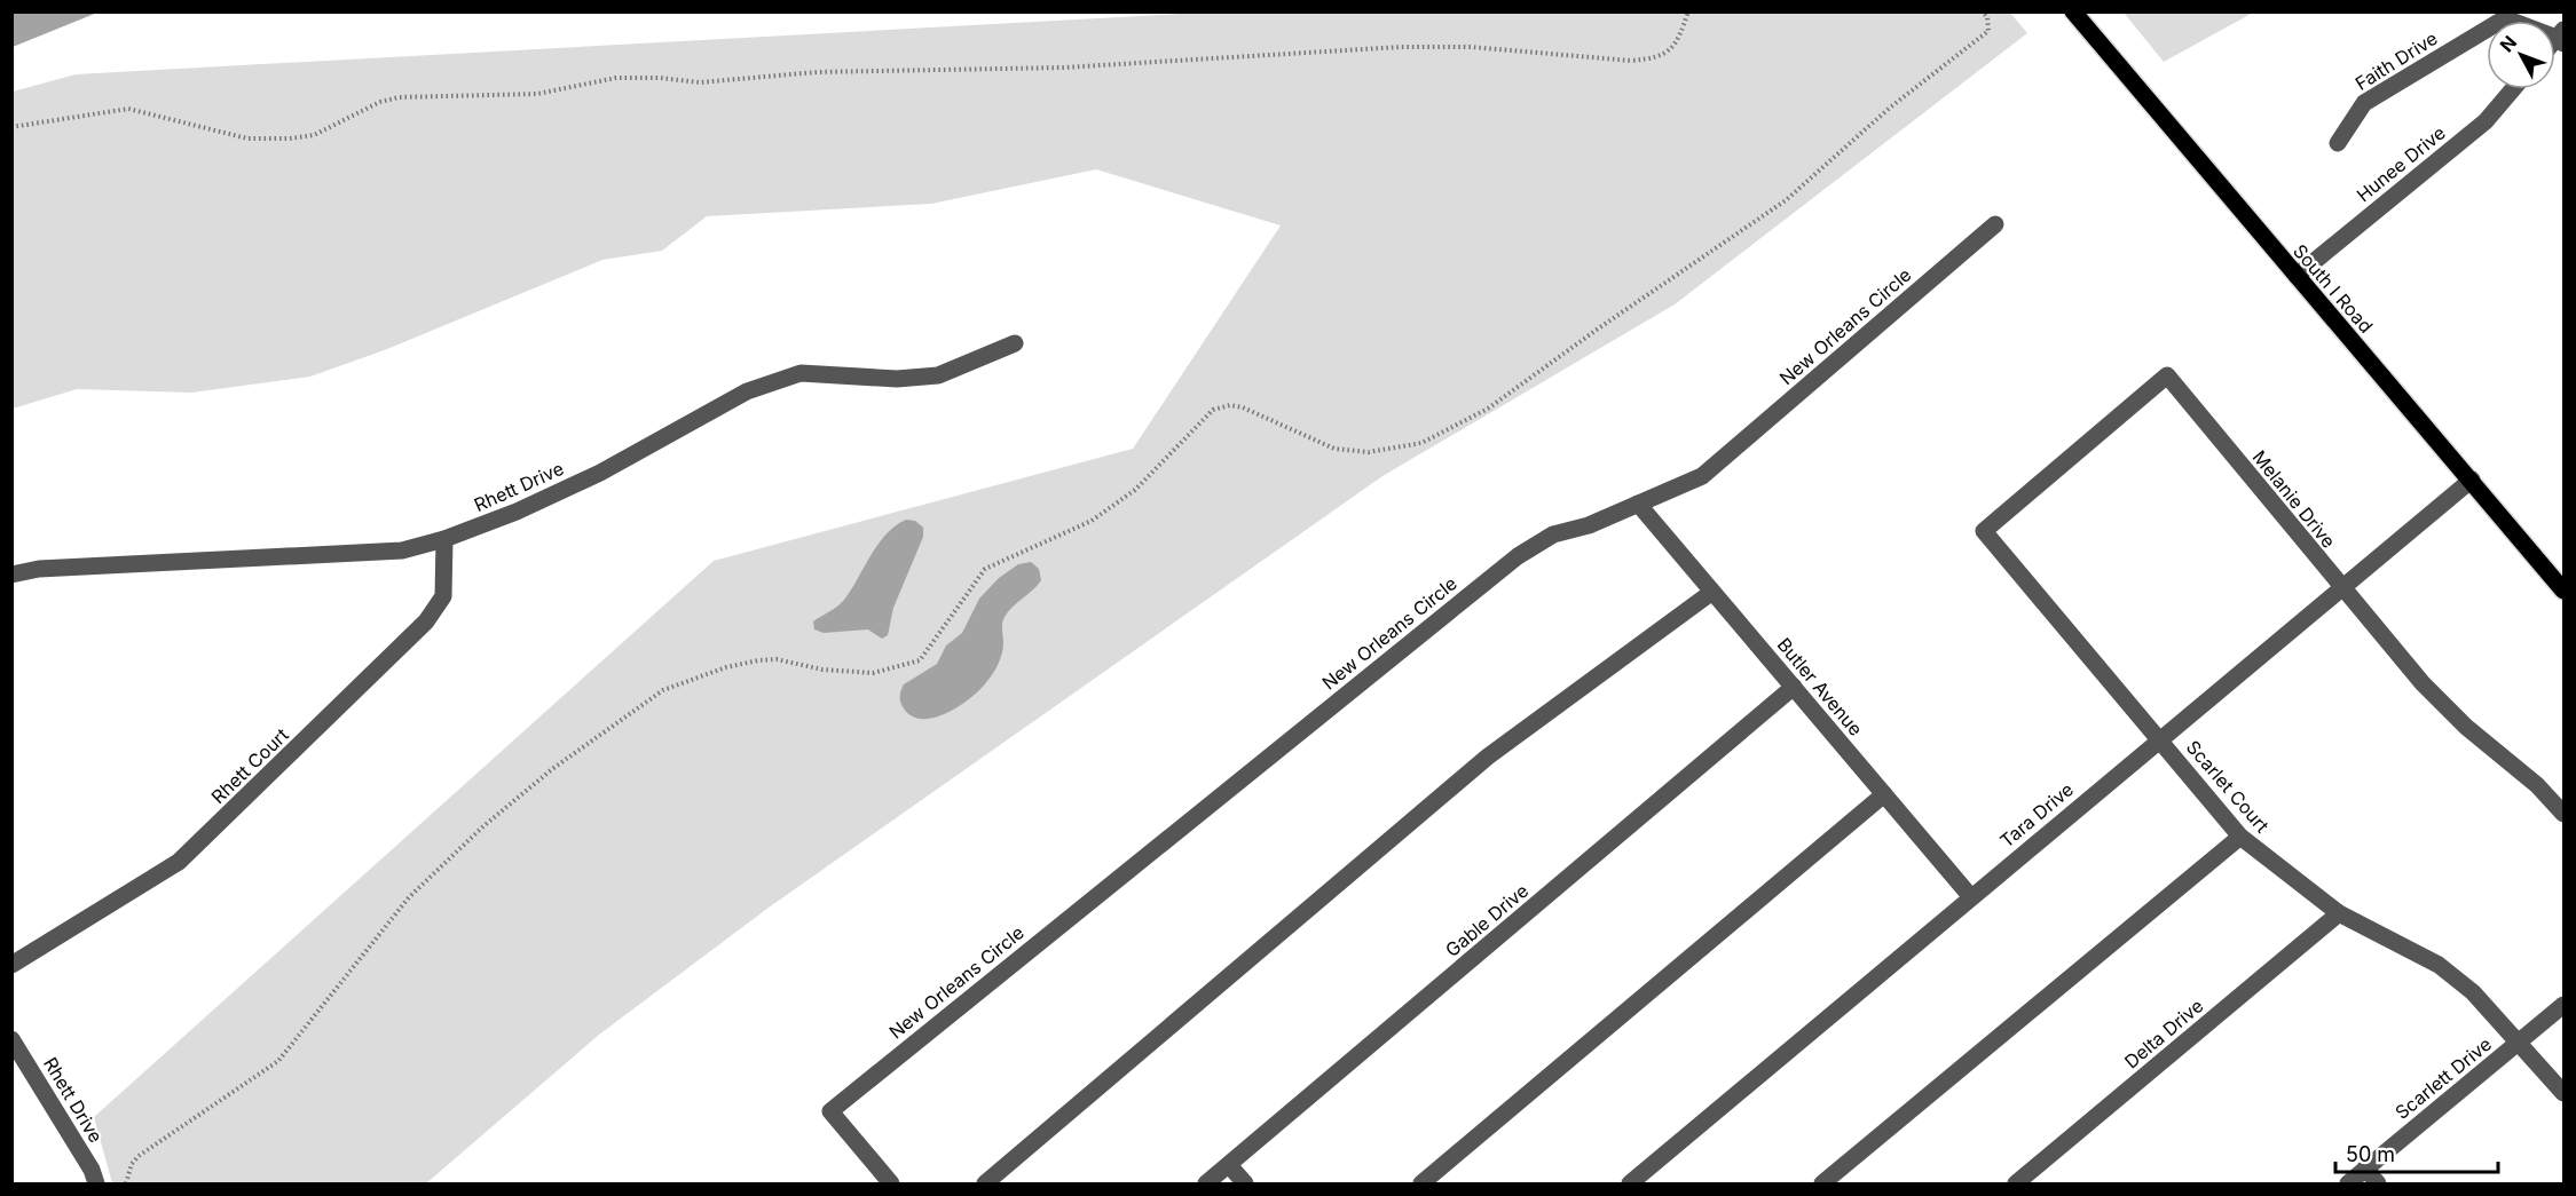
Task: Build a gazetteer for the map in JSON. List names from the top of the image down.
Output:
{
  "streets": {
    "main road": ["South I Road"],
    "street": [
      "Faith Drive",
      "Hunee Drive",
      "New Orleans Circle",
      "Rhett Drive",
      "Melanie Drive",
      "Butler Avenue",
      "Rhett Court",
      "Scarlet Court",
      "Tara Drive",
      "Gable Drive",
      "Delta Drive",
      "Scarlett Drive"
    ]
  },
  "crossings": [
    ["Hunee Drive", "South I Road"],
    ["South I Road", "Tara Drive"],
    ["New Orleans Circle", "Butler Avenue"],
    ["Rhett Drive", "Rhett Court"],
    ["Melanie Drive", "Scarlet Court"],
    ["Melanie Drive", "Tara Drive"],
    ["Butler Avenue", "Tara Drive"],
    ["Butler Avenue", "Gable Drive"],
    ["Scarlet Court", "Tara Drive"],
    ["Scarlet Court", "Delta Drive"],
    ["Scarlet Court", "Scarlett Drive"]
  ],
  "scale_bar": "50 m",
  "north": "top left"
}
